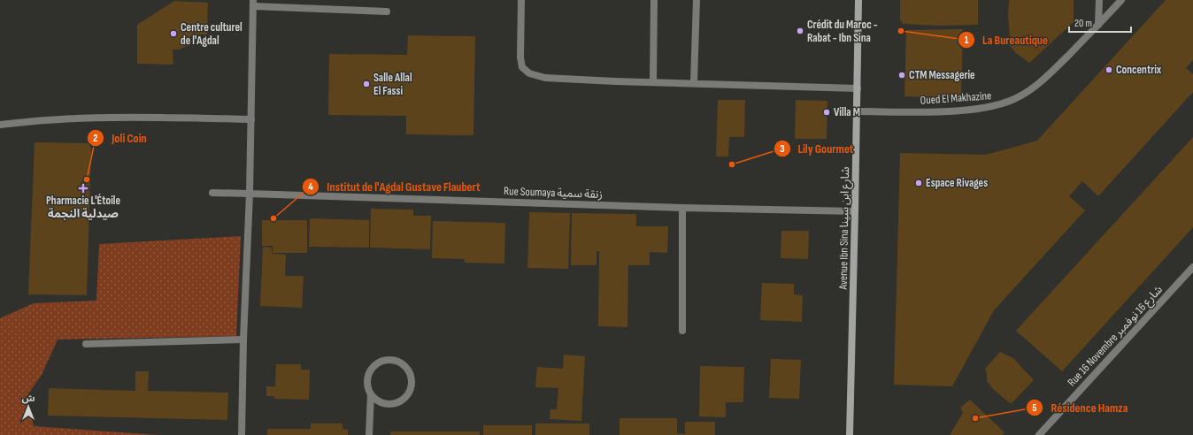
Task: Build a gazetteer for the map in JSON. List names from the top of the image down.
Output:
{
  "streets": {
    "main road": ["Avenue Ibn Sina شارع ابن سينا"],
    "street": ["Oued El Makhazine", "Rue Soumaya زنقة سمية", "Rue 16 Novembre شارع 16 نوفمبر"]
  },
  "crossings": [
    ["Oued El Makhazine", "Avenue Ibn Sina شارع ابن سينا"],
    ["Rue Soumaya زنقة سمية", "Avenue Ibn Sina شارع ابن سينا"]
  ],
  "places": {
    "other": [
      "Crédit du Maroc - Rabat - Ibn Sina",
      "La Bureautique",
      "Centre culturel de l'Agdal",
      "Concentrix",
      "CTM Messagerie",
      "Salle Allal El Fassi",
      "Villa M",
      "Lily Gourmet",
      "Joli Coin",
      "Espace Rivages",
      "Institut de l'Agdal Gustave Flaubert",
      "Résidence Hamza"
    ],
    "health": ["Pharmacie L'Étoile صيدلية النجمة"]
  },
  "scale_bar": "20 m",
  "north": "top"
}
